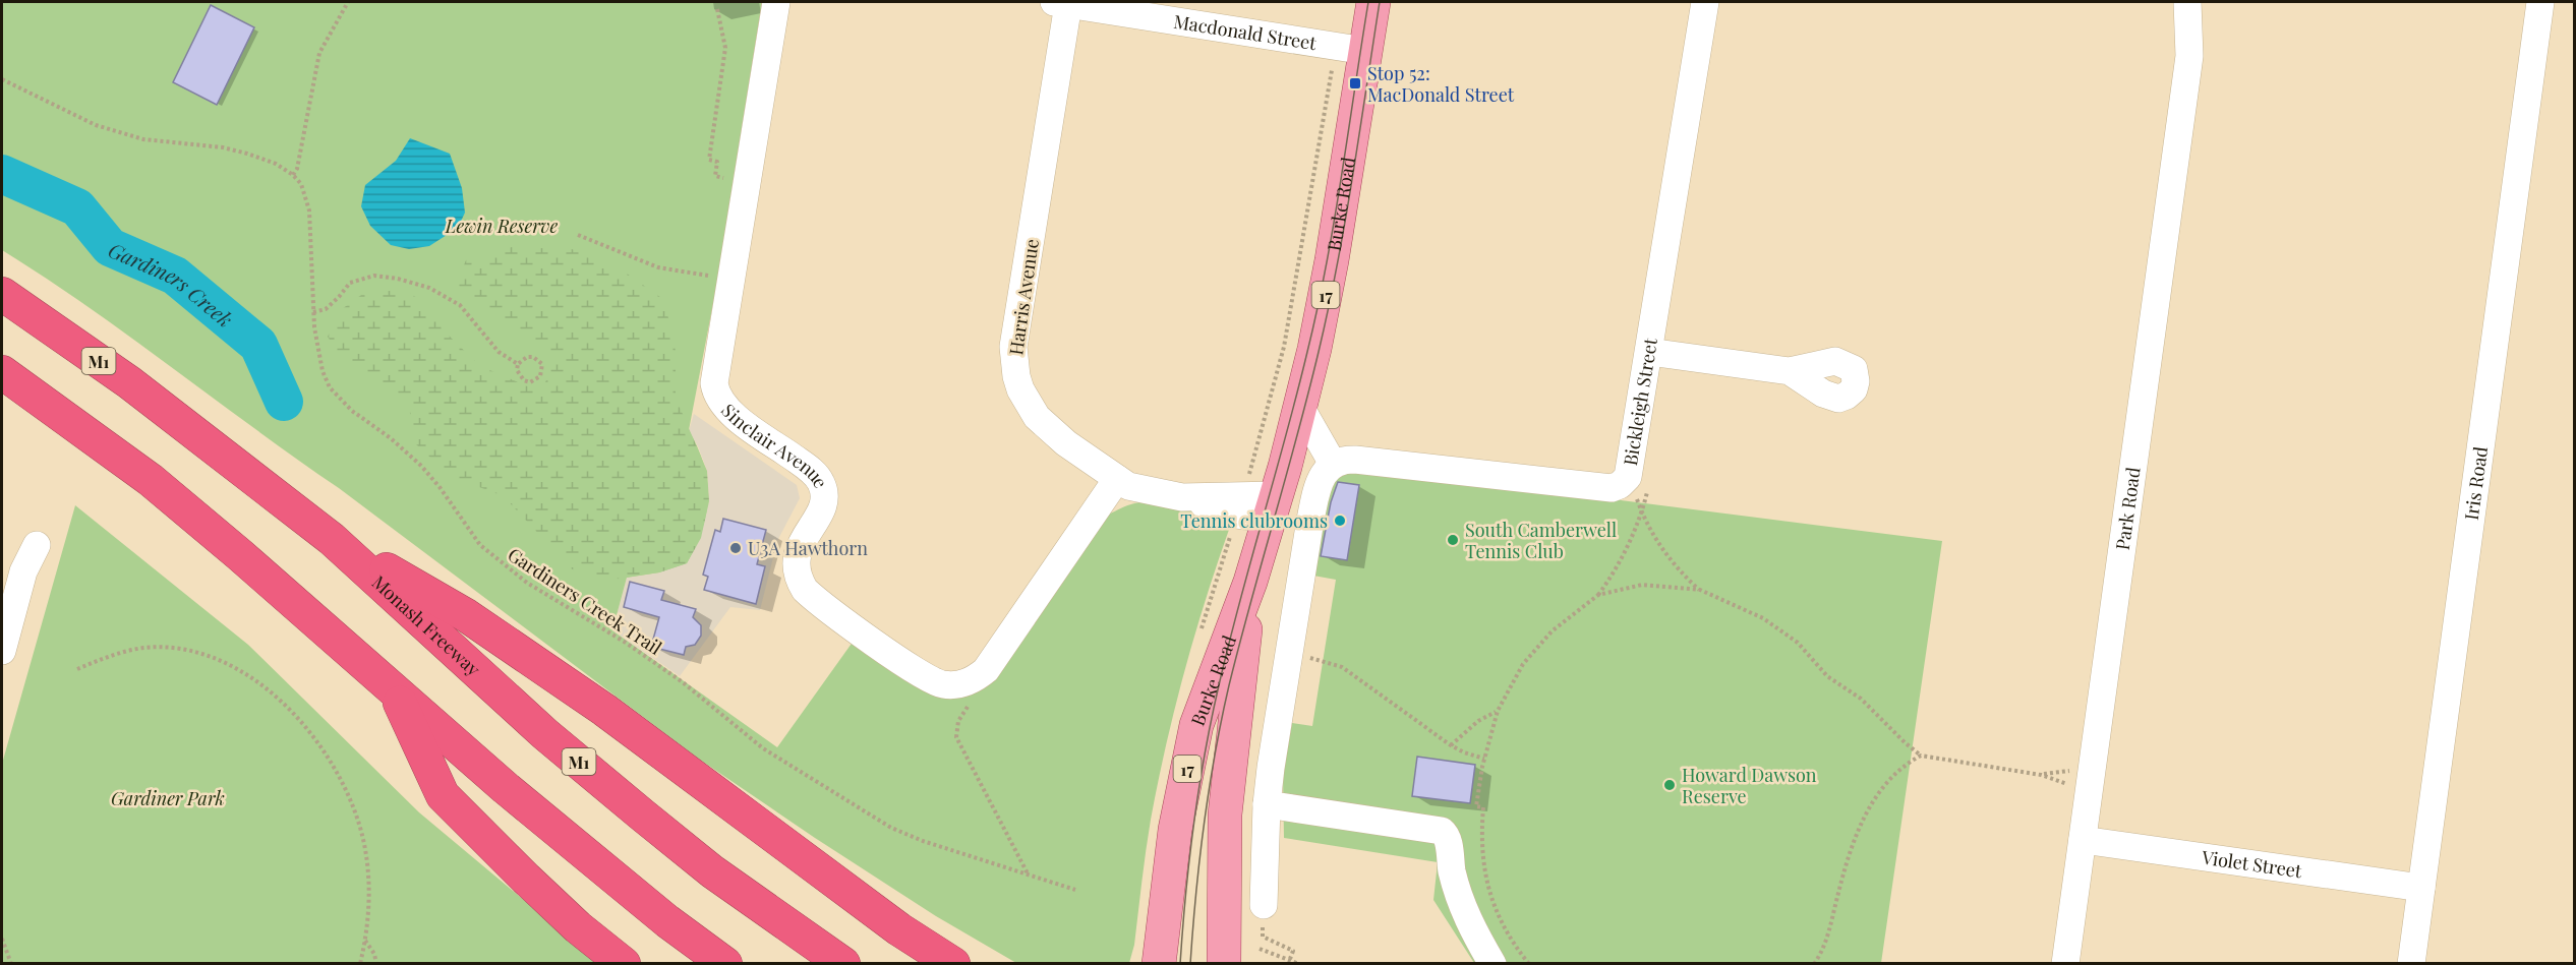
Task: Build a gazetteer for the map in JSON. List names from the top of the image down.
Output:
{
  "streets": {
    "highway": ["M1", "Monash Freeway"],
    "main road": ["Burke Road", "17"],
    "street": [
      "Macdonald Street",
      "Harris Avenue",
      "Bickleigh Street",
      "Sinclair Avenue",
      "Iris Road",
      "Park Road",
      "Violet Street"
    ],
    "path": ["Gardiners Creek Trail"]
  },
  "crossings": [
    ["Macdonald Street", "Burke Road"],
    ["Macdonald Street", "Harris Avenue"],
    ["Burke Road", "Harris Avenue"],
    ["Harris Avenue", "Sinclair Avenue"],
    ["Iris Road", "Violet Street"],
    ["Park Road", "Violet Street"]
  ],
  "water": ["Gardiners Creek"],
  "parks": ["Lewin Reserve", "Gardiner Park"],
  "places": {
    "transit": ["Stop 52: MacDonald Street"],
    "other": [
      "Tennis clubrooms",
      "South Camberwell Tennis Club",
      "U3A Hawthorn",
      "Howard Dawson Reserve"
    ]
  }
}
